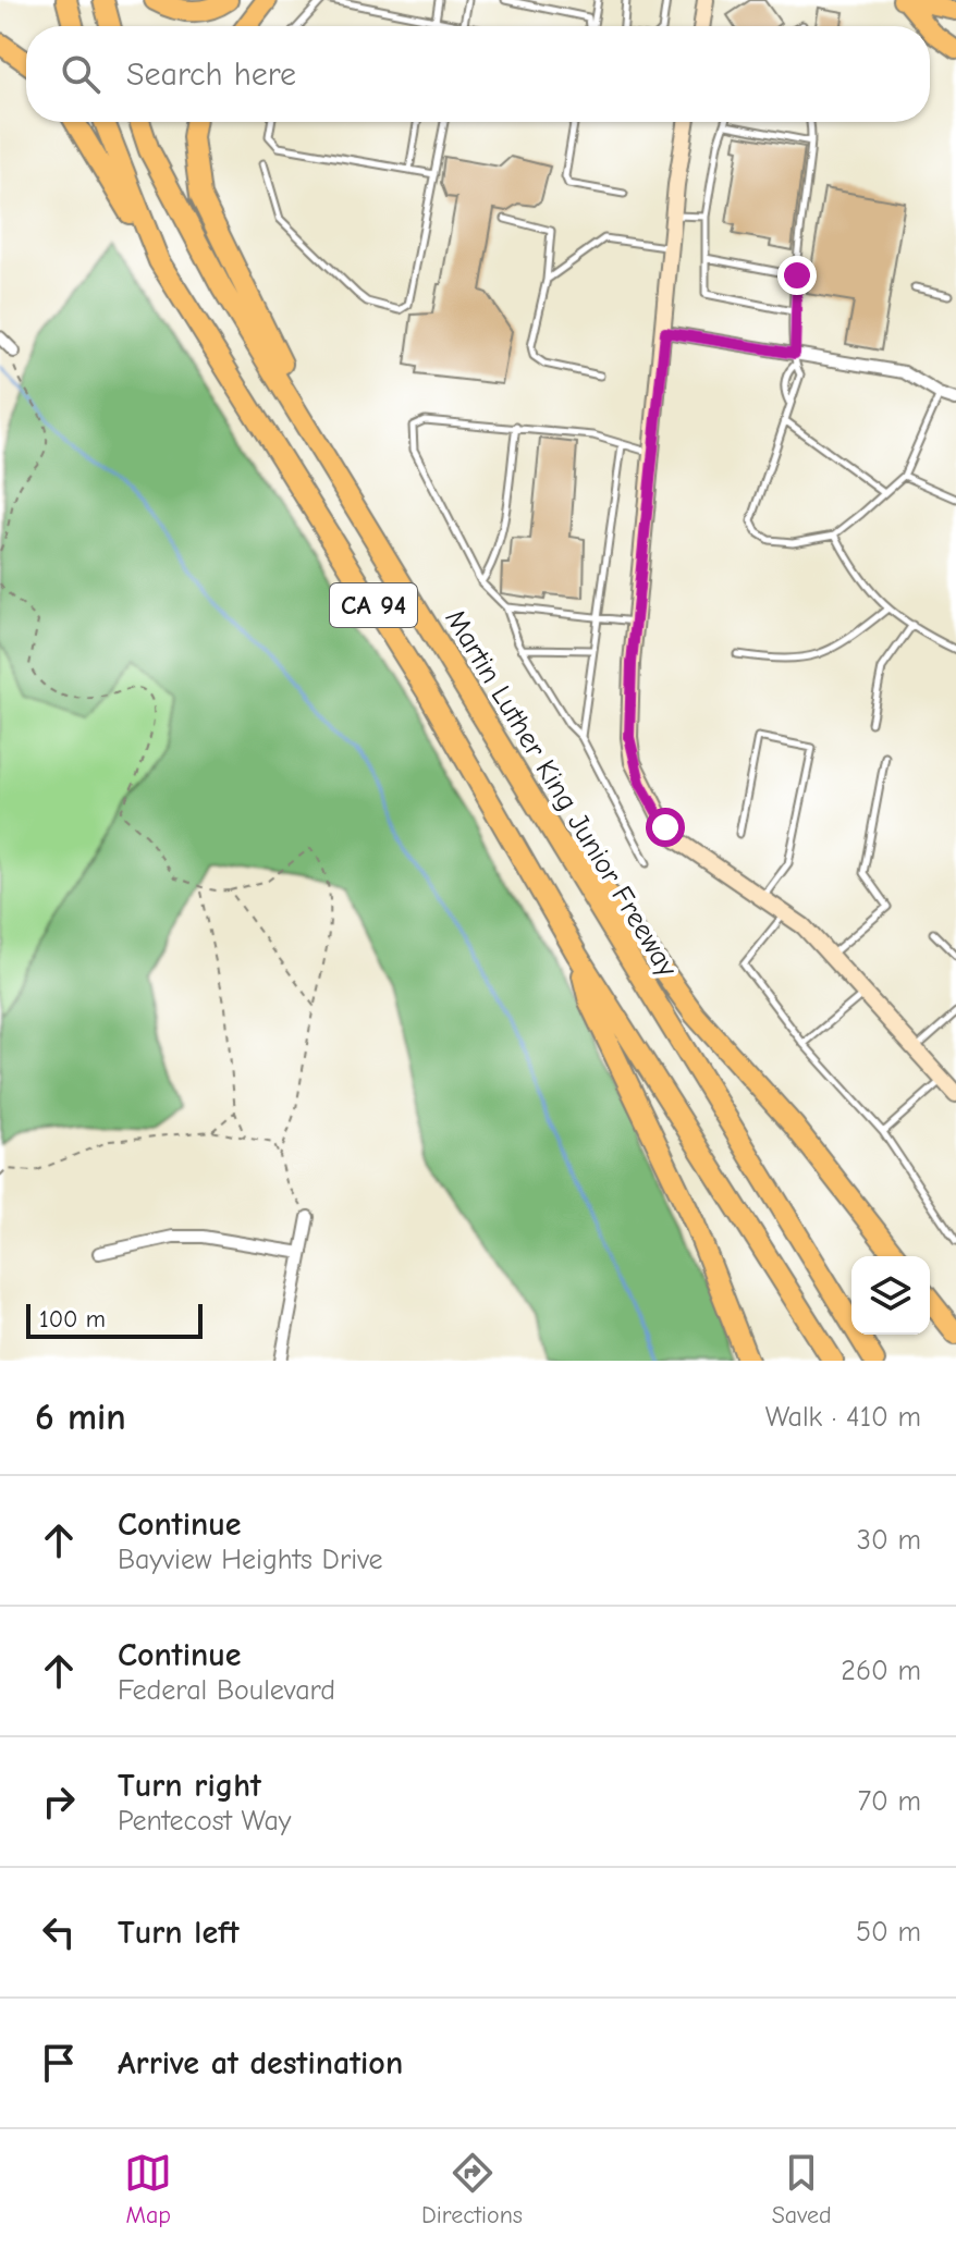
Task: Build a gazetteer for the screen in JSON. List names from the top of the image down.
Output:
{
  "streets": {
    "highway": ["CA 94", "Martin Luther King Junior Freeway"]
  },
  "scale_bar": "100 m",
  "page": {
    "search": "Search here",
    "scale": "100 m",
    "heading": ["6 min", "Walk · 410 m"],
    "list": [
      ["Continue", "Bayview Heights Drive", "30 m"],
      ["Continue", "Federal Boulevard", "260 m"],
      ["Turn right", "Pentecost Way", "70 m"],
      ["Turn left", "50 m"],
      "Arrive at destination"
    ],
    "nav": ["Map", "Directions", "Saved"]
  }
}
